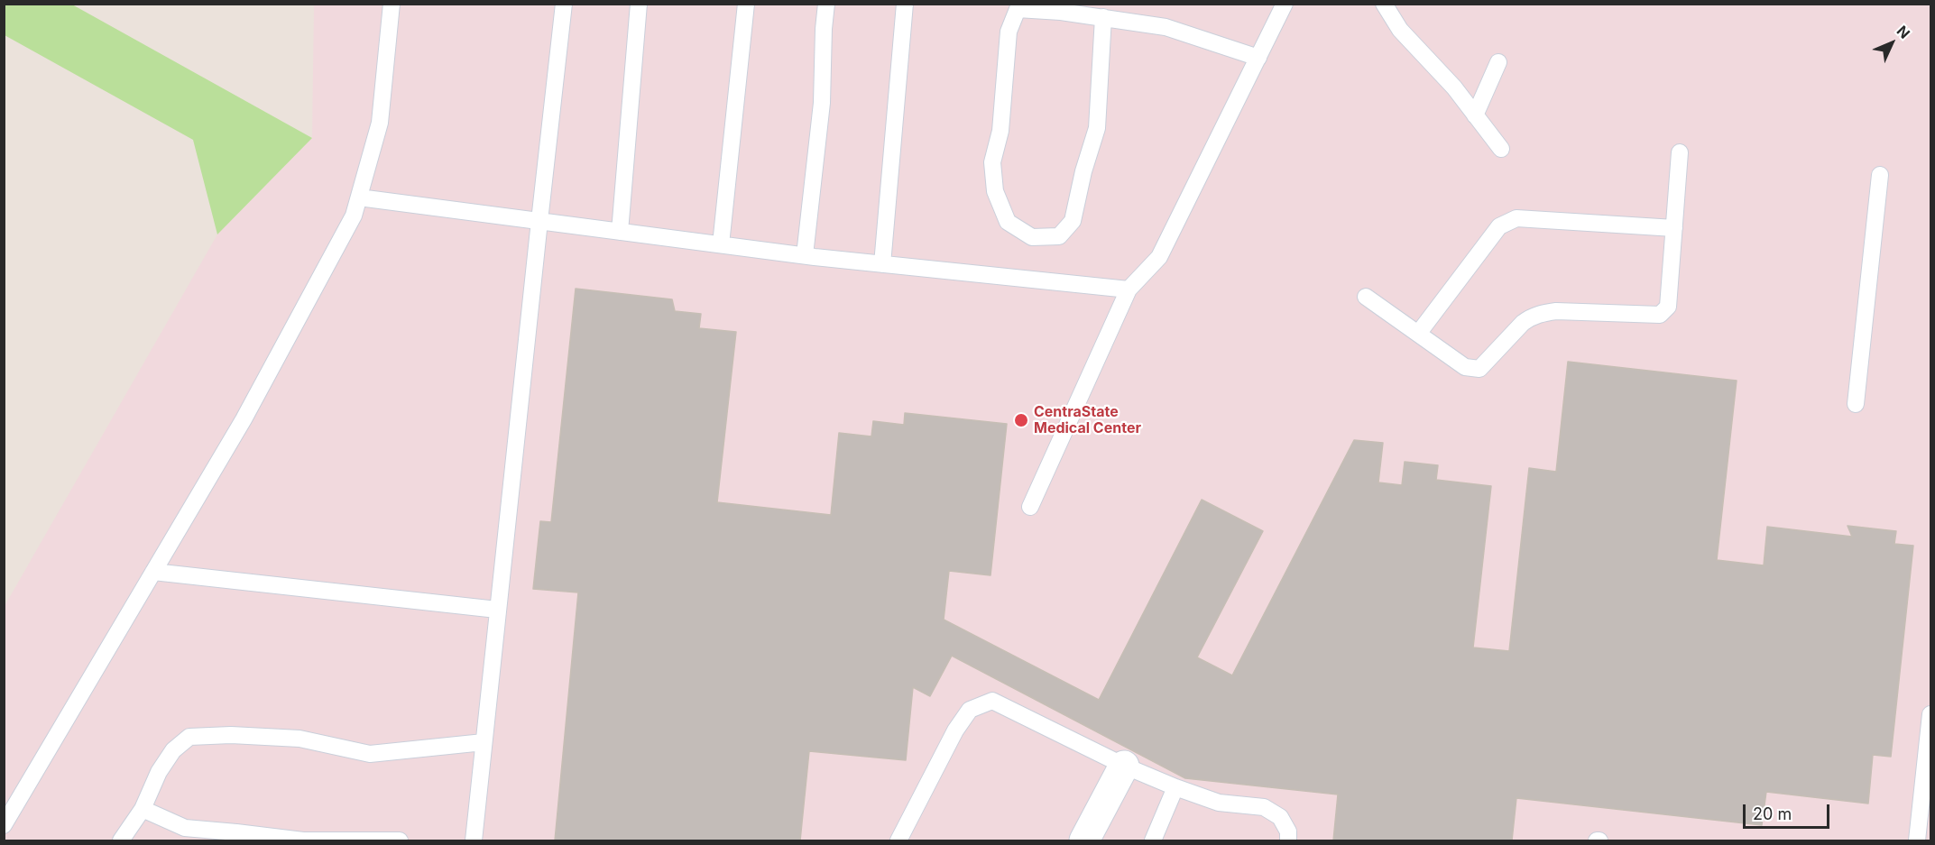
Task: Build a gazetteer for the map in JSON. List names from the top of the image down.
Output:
{
  "places": ["CentraState Medical Center"],
  "scale_bar": "20 m",
  "north": "top right"
}
